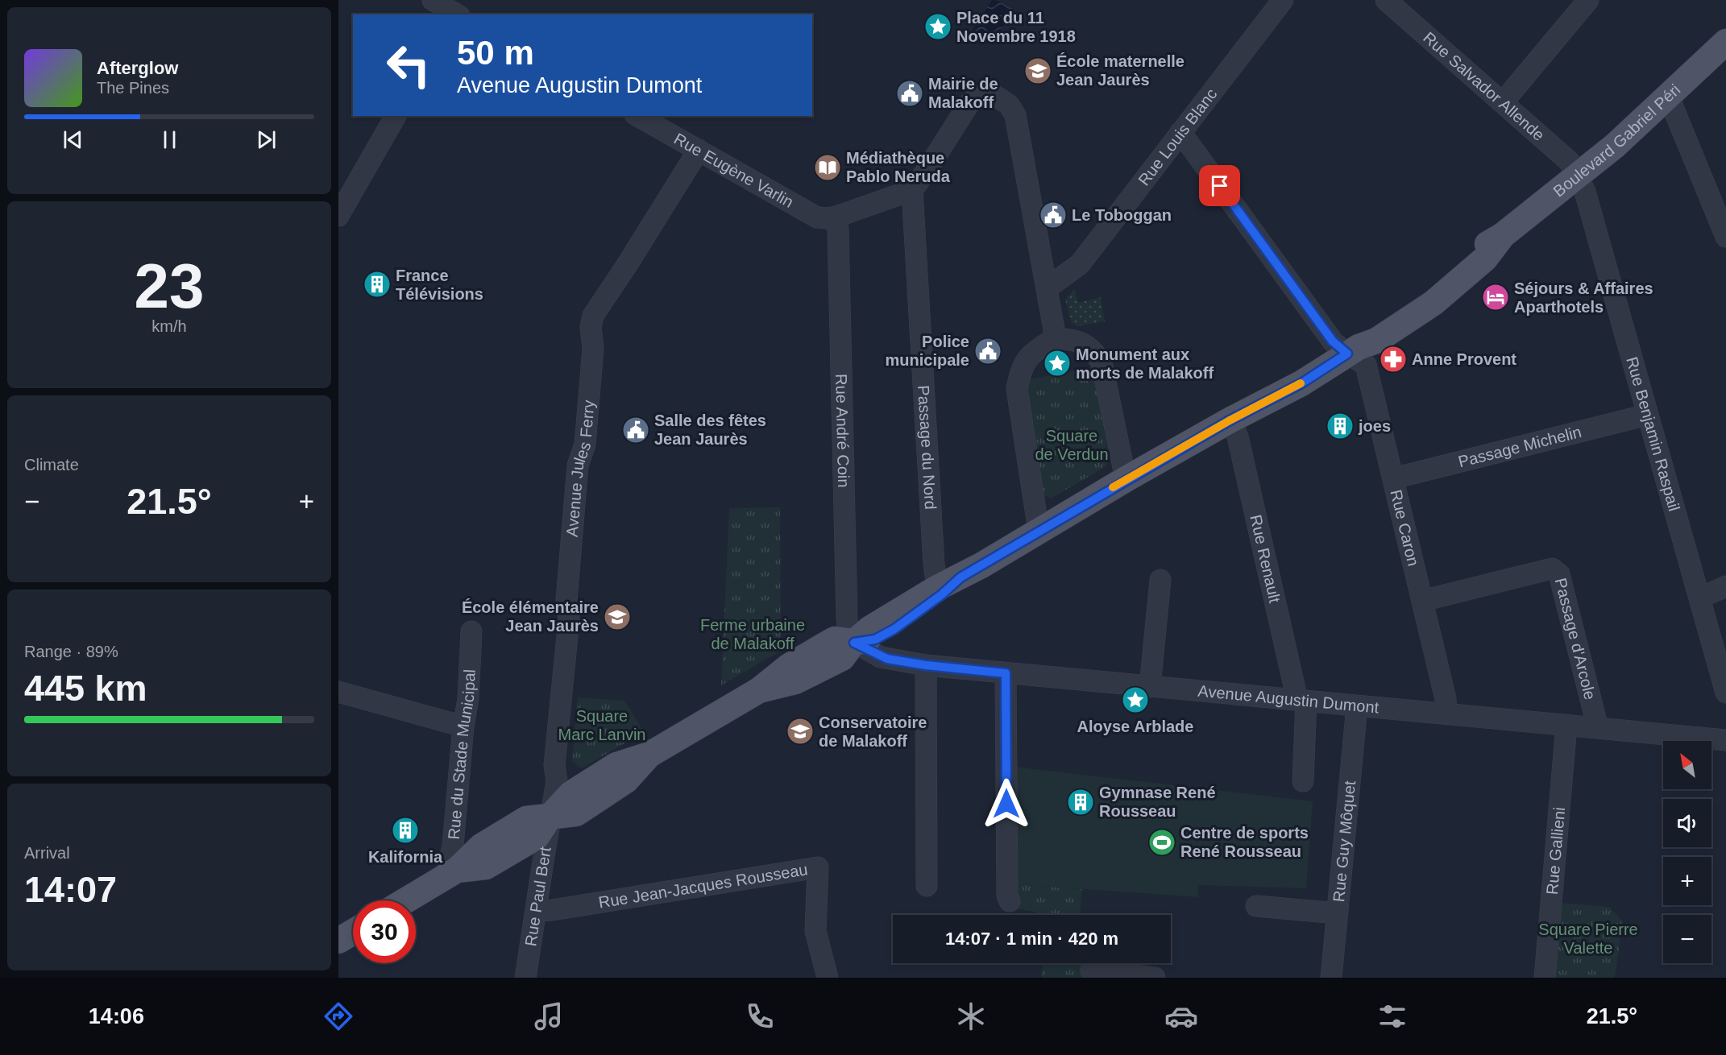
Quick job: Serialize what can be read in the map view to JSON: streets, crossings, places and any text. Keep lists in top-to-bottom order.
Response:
{
  "streets": {
    "main road": ["Boulevard Gabriel Péri"],
    "street": [
      "Rue Salvador Allende",
      "Rue Louis Blanc",
      "Rue Eugène Varlin",
      "Rue André Coin",
      "Rue Benjamin Raspail",
      "Passage du Nord",
      "Passage Michelin",
      "Avenue Jules Ferry",
      "Rue Caron",
      "Rue Renault",
      "Passage d'Arcole",
      "Avenue Augustin Dumont",
      "Rue du Stade Municipal",
      "Rue Guy Môquet",
      "Rue Gallieni",
      "Rue Jean-Jacques Rousseau",
      "Rue Paul Bert"
    ]
  },
  "crossings": [
    ["Rue Salvador Allende", "Boulevard Gabriel Péri"],
    ["Rue Salvador Allende", "Rue Benjamin Raspail"],
    ["Rue Louis Blanc", "Rue Caron"],
    ["Boulevard Gabriel Péri", "Rue André Coin"],
    ["Boulevard Gabriel Péri", "Rue Benjamin Raspail"],
    ["Boulevard Gabriel Péri", "Passage du Nord"],
    ["Boulevard Gabriel Péri", "Rue Caron"],
    ["Boulevard Gabriel Péri", "Rue Renault"],
    ["Boulevard Gabriel Péri", "Avenue Augustin Dumont"],
    ["Rue Eugène Varlin", "Rue André Coin"],
    ["Rue Eugène Varlin", "Avenue Jules Ferry"],
    ["Rue André Coin", "Avenue Augustin Dumont"],
    ["Rue Benjamin Raspail", "Passage Michelin"],
    ["Passage Michelin", "Rue Caron"],
    ["Avenue Jules Ferry", "Rue Paul Bert"],
    ["Rue Caron", "Passage d'Arcole"],
    ["Rue Caron", "Avenue Augustin Dumont"],
    ["Rue Renault", "Avenue Augustin Dumont"],
    ["Passage d'Arcole", "Avenue Augustin Dumont"],
    ["Avenue Augustin Dumont", "Rue Guy Môquet"],
    ["Avenue Augustin Dumont", "Rue Gallieni"],
    ["Rue Jean-Jacques Rousseau", "Rue Paul Bert"]
  ],
  "parks": [
    "Square de Verdun",
    "Ferme urbaine de Malakoff",
    "Square Marc Lanvin",
    "Square Pierre Valette"
  ],
  "places": {
    "place": ["Place du 11 Novembre 1918", "Monument aux morts de Malakoff", "Aloyse Arblade"],
    "school or university": ["École maternelle Jean Jaurès", "École élémentaire Jean Jaurès", "Conservatoire de Malakoff"],
    "public building": [
      "Mairie de Malakoff",
      "Le Toboggan",
      "Police municipale",
      "Salle des fêtes Jean Jaurès"
    ],
    "library": ["Médiathèque Pablo Neruda"],
    "building": [
      "France Télévisions",
      "joes",
      "Gymnase René Rousseau",
      "Kalifornia"
    ],
    "hotel": ["Séjours & Affaires Aparthotels"],
    "pharmacy": ["Anne Provent"],
    "sports": ["Centre de sports René Rousseau"]
  },
  "north": "top left",
  "page": {
    "turn": ["50 m", "Avenue Augustin Dumont"],
    "song": ["Afterglow", "The Pines"],
    "tile": [
      ["23", "km/h"],
      "Climate",
      ["Range · 89%", "445 km"],
      ["Arrival", "14:07"]
    ],
    "heat": ["−", "21.5°", "+"],
    "map_buttons": ["+", "−"],
    "limit": "30",
    "trip": "14:07 · 1 min · 420 m",
    "tabs": ["14:06", "21.5°"]
  }
}
